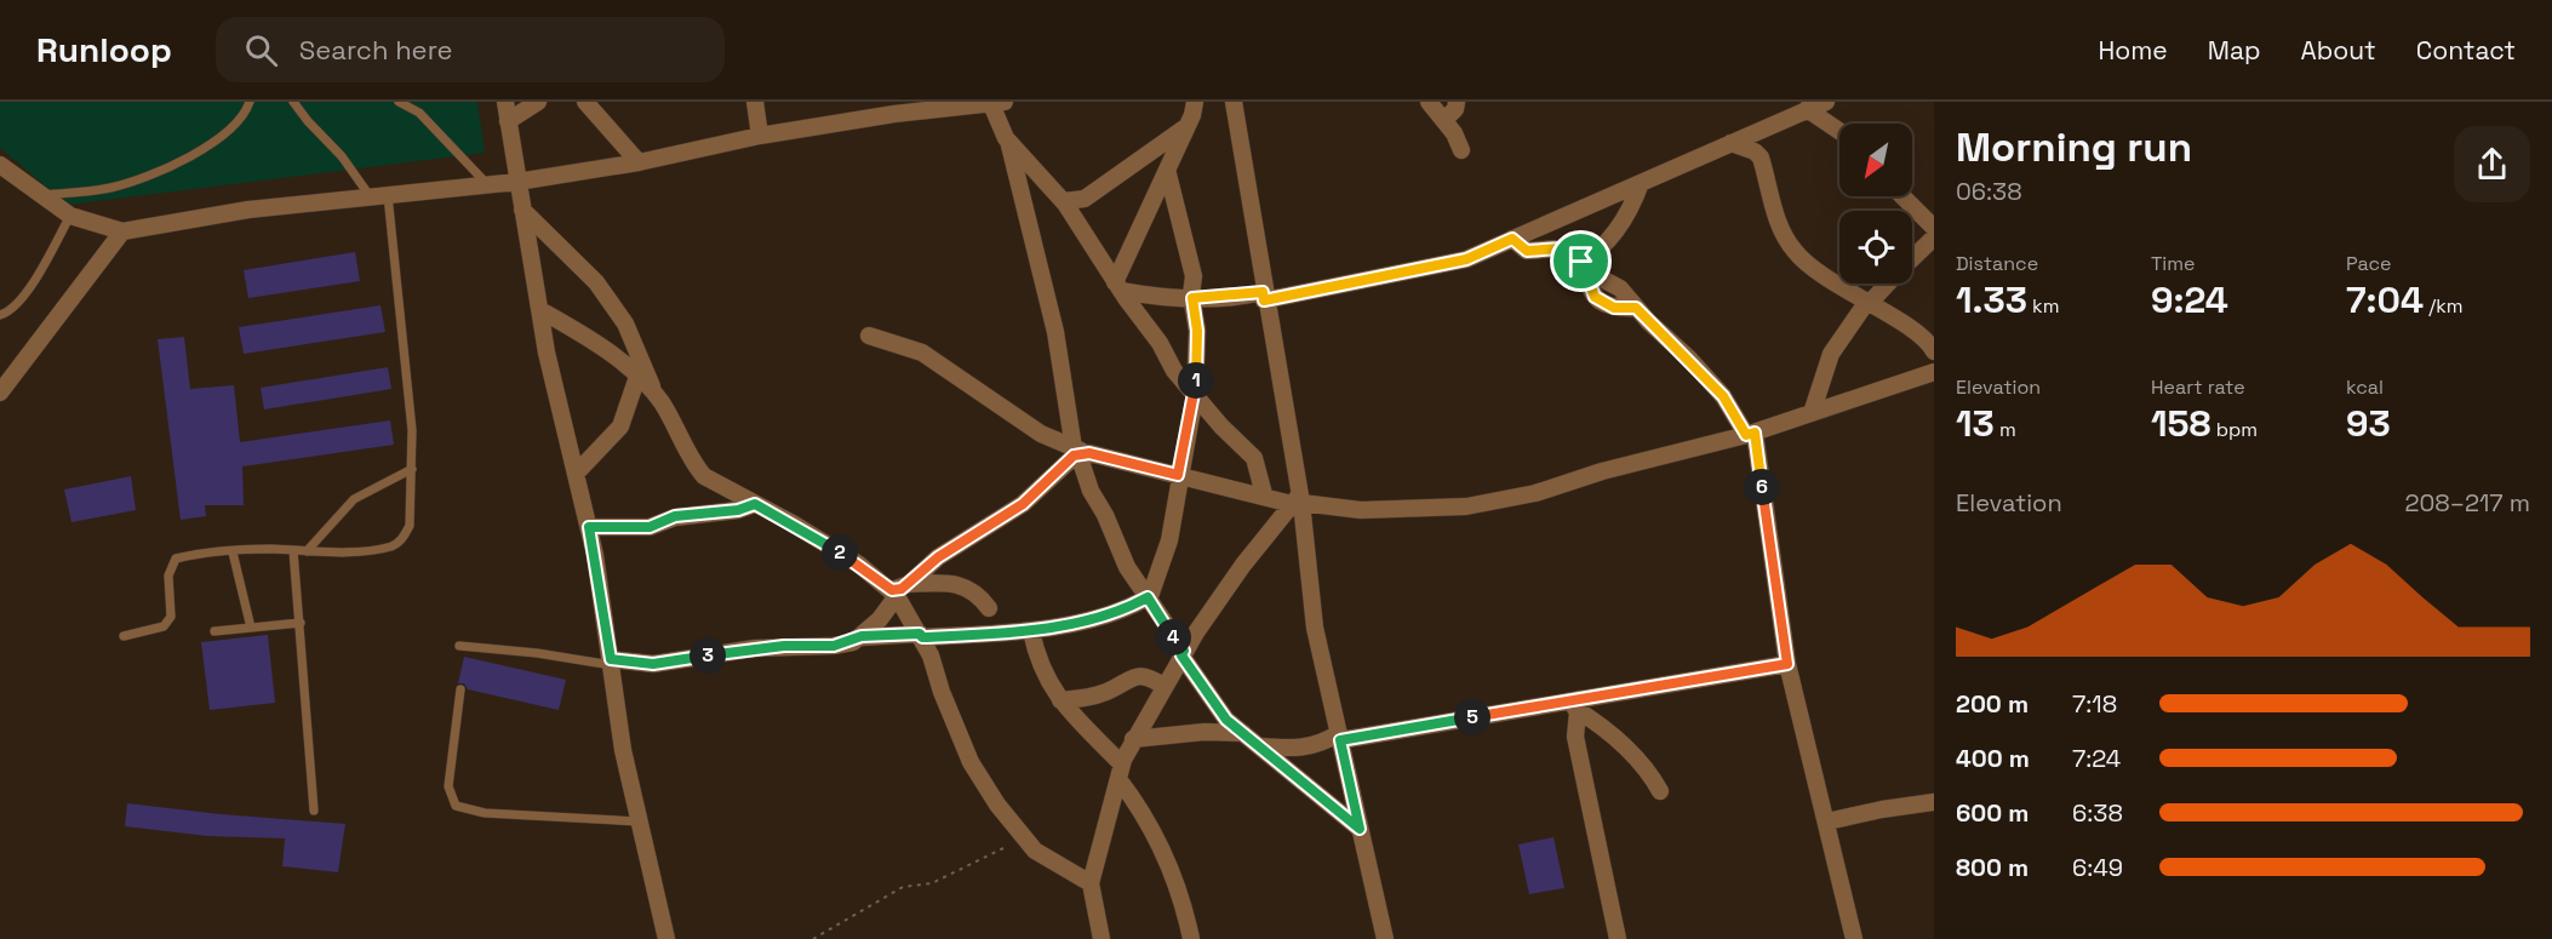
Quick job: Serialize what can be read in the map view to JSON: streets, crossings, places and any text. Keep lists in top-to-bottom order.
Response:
{
  "north": "bottom left",
  "page": {
    "header": "Runloop",
    "search": "Search here",
    "nav": [
      "Home",
      "Map",
      "About",
      "Contact"
    ],
    "heading": ["Morning run", "06:38"],
    "stats": [
      ["Distance", "1.33 km"],
      ["Time", "9:24"],
      ["Pace", "7:04 /km"],
      ["Elevation", "13 m"],
      ["Heart rate", "158 bpm"],
      ["kcal", "93"]
    ],
    "pins": [
      "1",
      "6",
      "2",
      "4",
      "3",
      "5"
    ],
    "chart": ["Elevation", "208–217 m"],
    "list": [
      {
        "name": "200 m",
        "note": "7:18"
      },
      {
        "name": "400 m",
        "note": "7:24"
      },
      {
        "name": "600 m",
        "note": "6:38"
      },
      {
        "name": "800 m",
        "note": "6:49"
      }
    ]
  }
}
